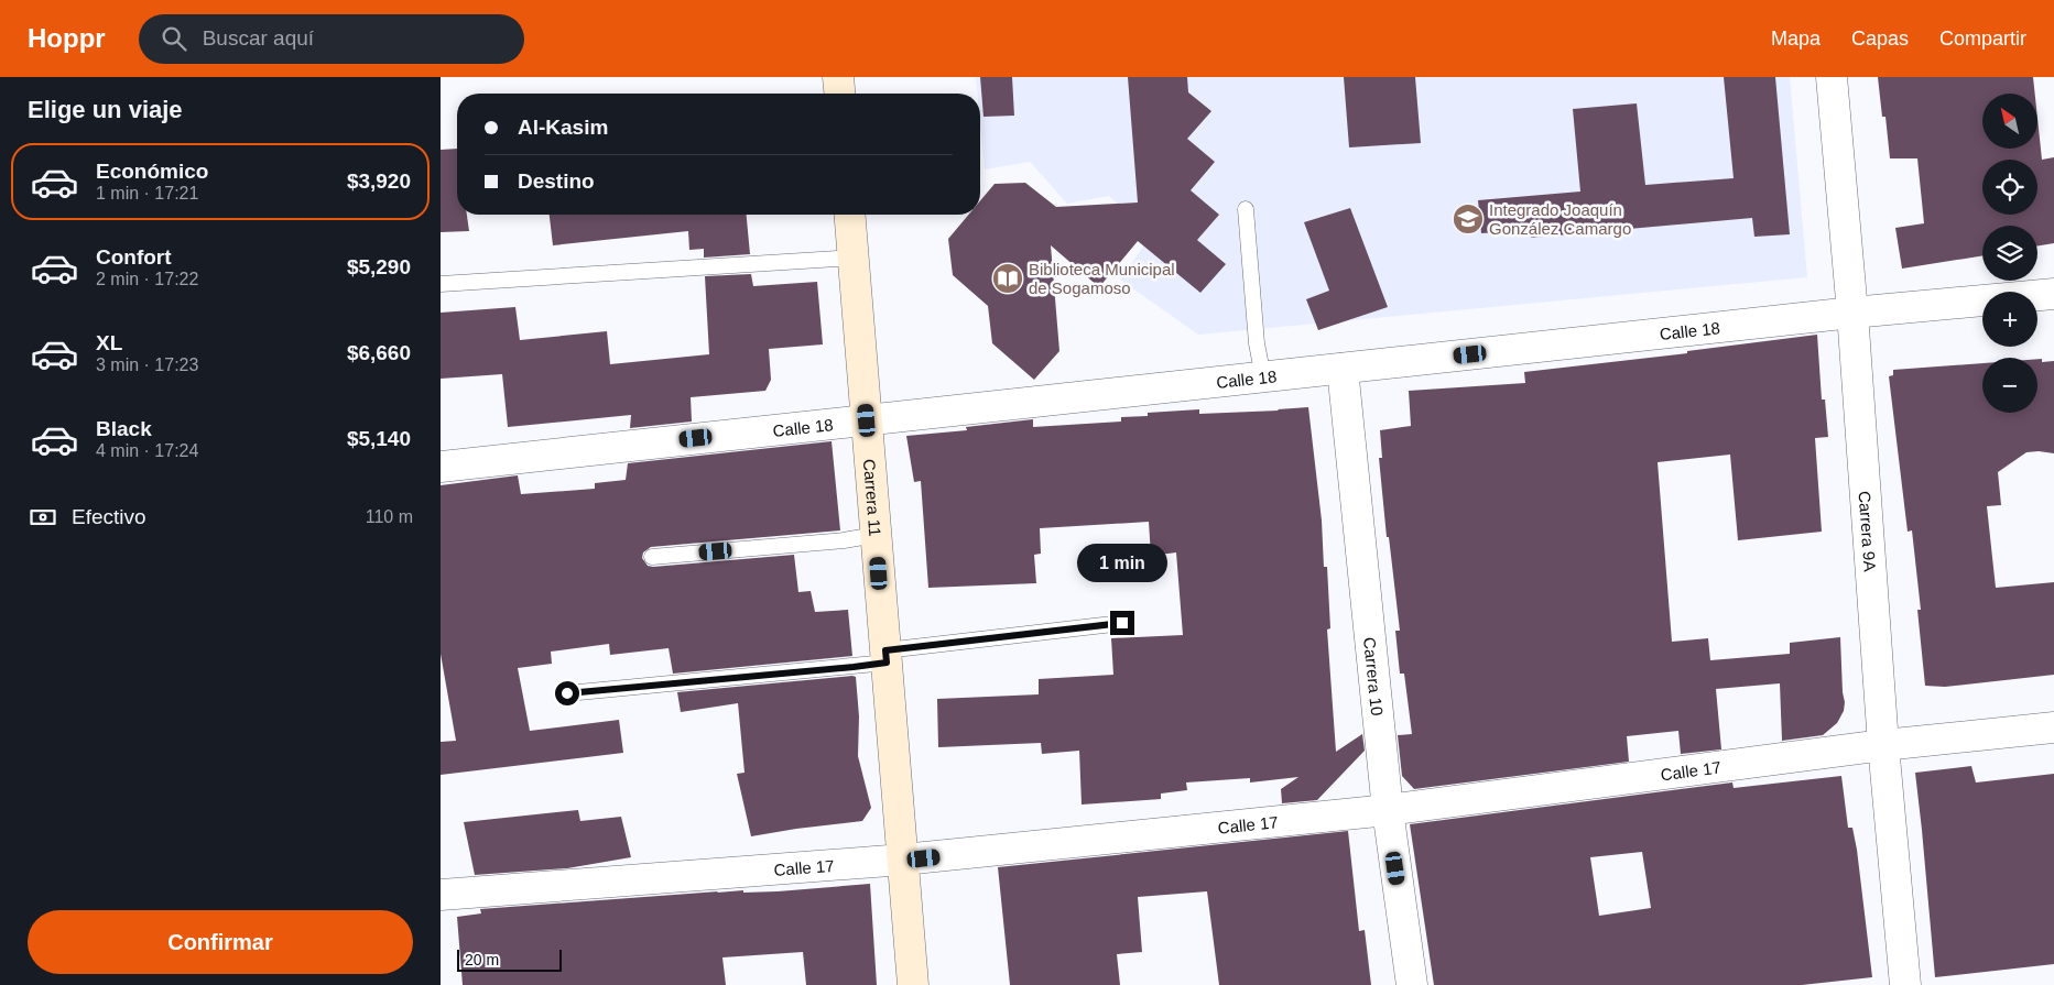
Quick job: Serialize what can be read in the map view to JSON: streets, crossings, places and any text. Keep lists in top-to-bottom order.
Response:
{
  "streets": {
    "street": [
      "Calle 18",
      "Carrera 11",
      "Carrera 9A",
      "Carrera 10",
      "Calle 17"
    ]
  },
  "crossings": [
    ["Calle 18", "Carrera 11"],
    ["Calle 18", "Carrera 9A"],
    ["Calle 18", "Carrera 10"],
    ["Carrera 11", "Calle 17"],
    ["Carrera 9A", "Calle 17"],
    ["Carrera 10", "Calle 17"]
  ],
  "places": {
    "school or university": ["Integrado Joaquín González Camargo"],
    "library": ["Biblioteca Municipal de Sogamoso"]
  },
  "scale_bar": "20 m",
  "north": "top left",
  "page": {
    "header": "Hoppr",
    "search": "Buscar aquí",
    "nav": ["Mapa", "Capas", "Compartir"],
    "heading": "Elige un viaje",
    "map_buttons": ["+", "−"],
    "banner": ["Al-Kasim", "Destino"],
    "list": [
      {
        "name": "Económico",
        "note": "1 min · 17:21",
        "value": "$3,920"
      },
      {
        "name": "Confort",
        "note": "2 min · 17:22",
        "value": "$5,290"
      },
      {
        "name": "XL",
        "note": "3 min · 17:23",
        "value": "$6,660"
      },
      {
        "name": "Black",
        "note": "4 min · 17:24",
        "value": "$5,140"
      }
    ],
    "pay": ["Efectivo", "110 m"],
    "bubble": "1 min",
    "buttons": "Confirmar",
    "scale": "20 m"
  }
}
